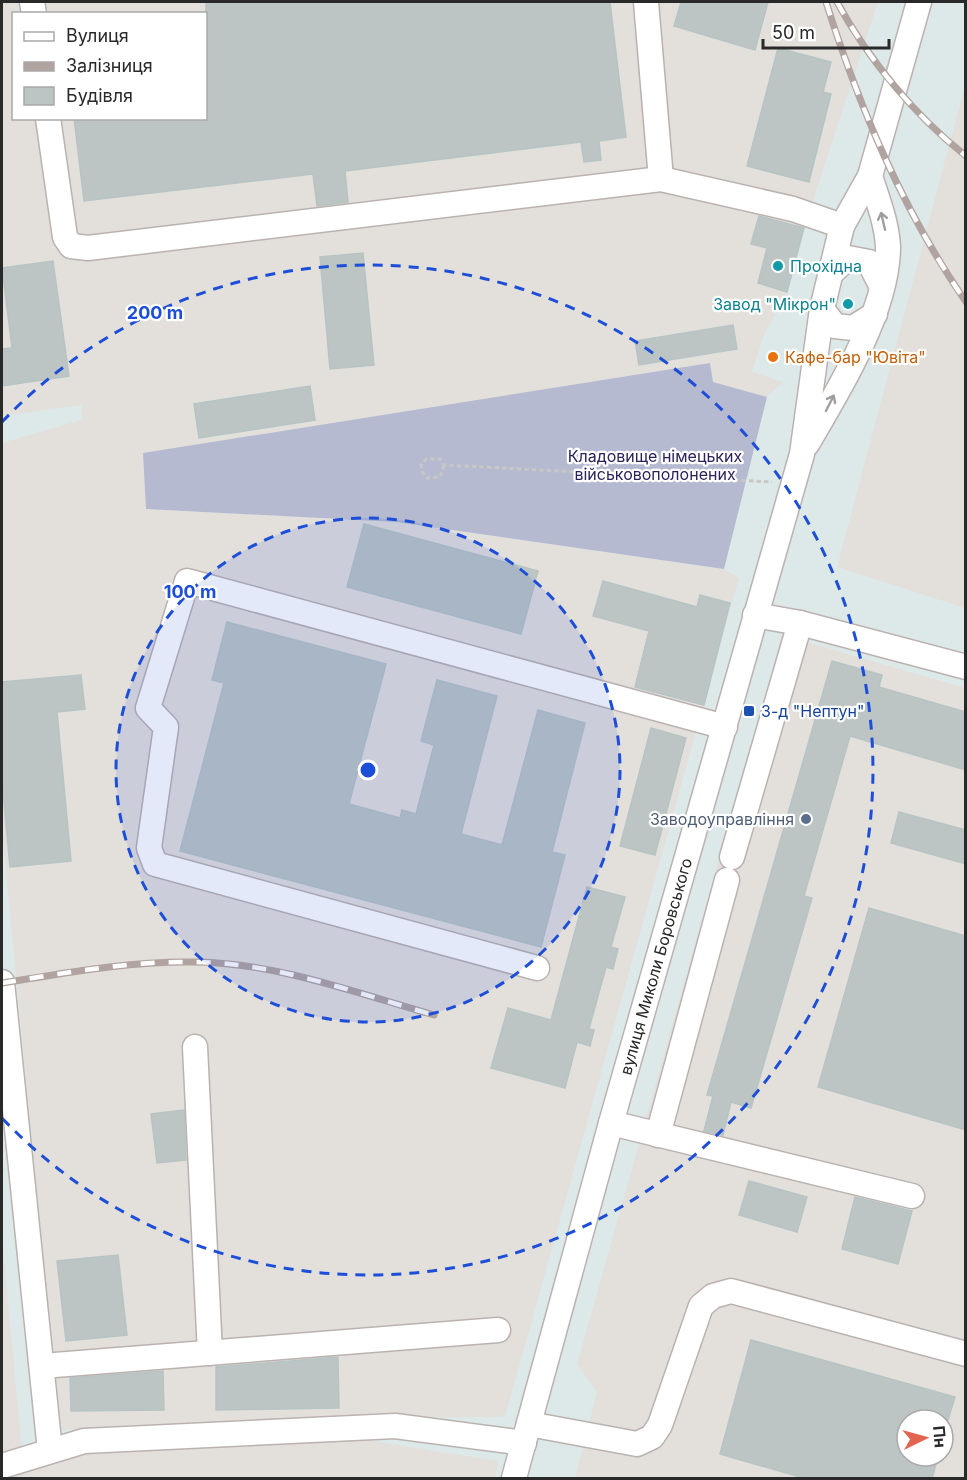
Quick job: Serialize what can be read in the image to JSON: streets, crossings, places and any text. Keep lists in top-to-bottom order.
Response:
{
  "streets": {
    "street": ["вулиця Миколи Боровського"]
  },
  "parks": ["Кладовище німецьких військовополонених"],
  "places": {
    "other": [
      "Прохідна",
      "Завод \"Мікрон\"",
      "Кафе-бар \"Ювіта\"",
      "Заводоуправління"
    ],
    "transit": ["З-д \"Нептун\""]
  },
  "legend": ["Вулиця", "Залізниця", "Будівля"],
  "scale_bar": "50 m",
  "north": "right",
  "rings": ["200 m", "100 m"]
}
